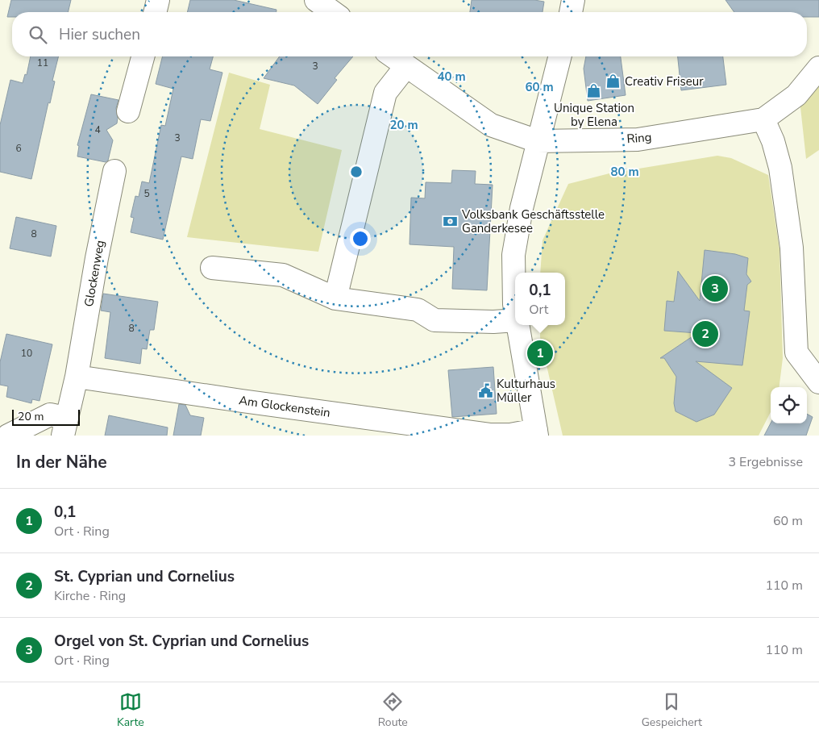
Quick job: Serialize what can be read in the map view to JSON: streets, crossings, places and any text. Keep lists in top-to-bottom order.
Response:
{
  "streets": {
    "street": ["Ring", "Glockenweg", "Am Glockenstein"]
  },
  "crossings": [
    ["Glockenweg", "Am Glockenstein"]
  ],
  "places": {
    "shop": ["Creativ Friseur", "Unique Station by Elena"],
    "bank": ["Volksbank Geschäftsstelle Ganderkesee"],
    "public building": ["Kulturhaus Müller"]
  },
  "house_numbers": [
    "11",
    "3",
    "4",
    "3",
    "6",
    "5",
    "8",
    "8",
    "10"
  ],
  "scale_bar": "20 m",
  "page": {
    "search": "Hier suchen",
    "popup": ["0,1", "Ort"],
    "pins": ["3", "2", "1"],
    "scale": "20 m",
    "heading": ["In der Nähe", "3 Ergebnisse"],
    "list": [
      {
        "mark": "1",
        "name": "0,1",
        "note": "Ort · Ring",
        "value": "60 m"
      },
      {
        "mark": "2",
        "name": "St. Cyprian und Cornelius",
        "note": "Kirche · Ring",
        "value": "110 m"
      },
      {
        "mark": "3",
        "name": "Orgel von St. Cyprian und Cornelius",
        "note": "Ort · Ring",
        "value": "110 m"
      }
    ],
    "nav": ["Karte", "Route", "Gespeichert"]
  },
  "rings": [
    "40 m",
    "60 m",
    "20 m",
    "80 m"
  ]
}
